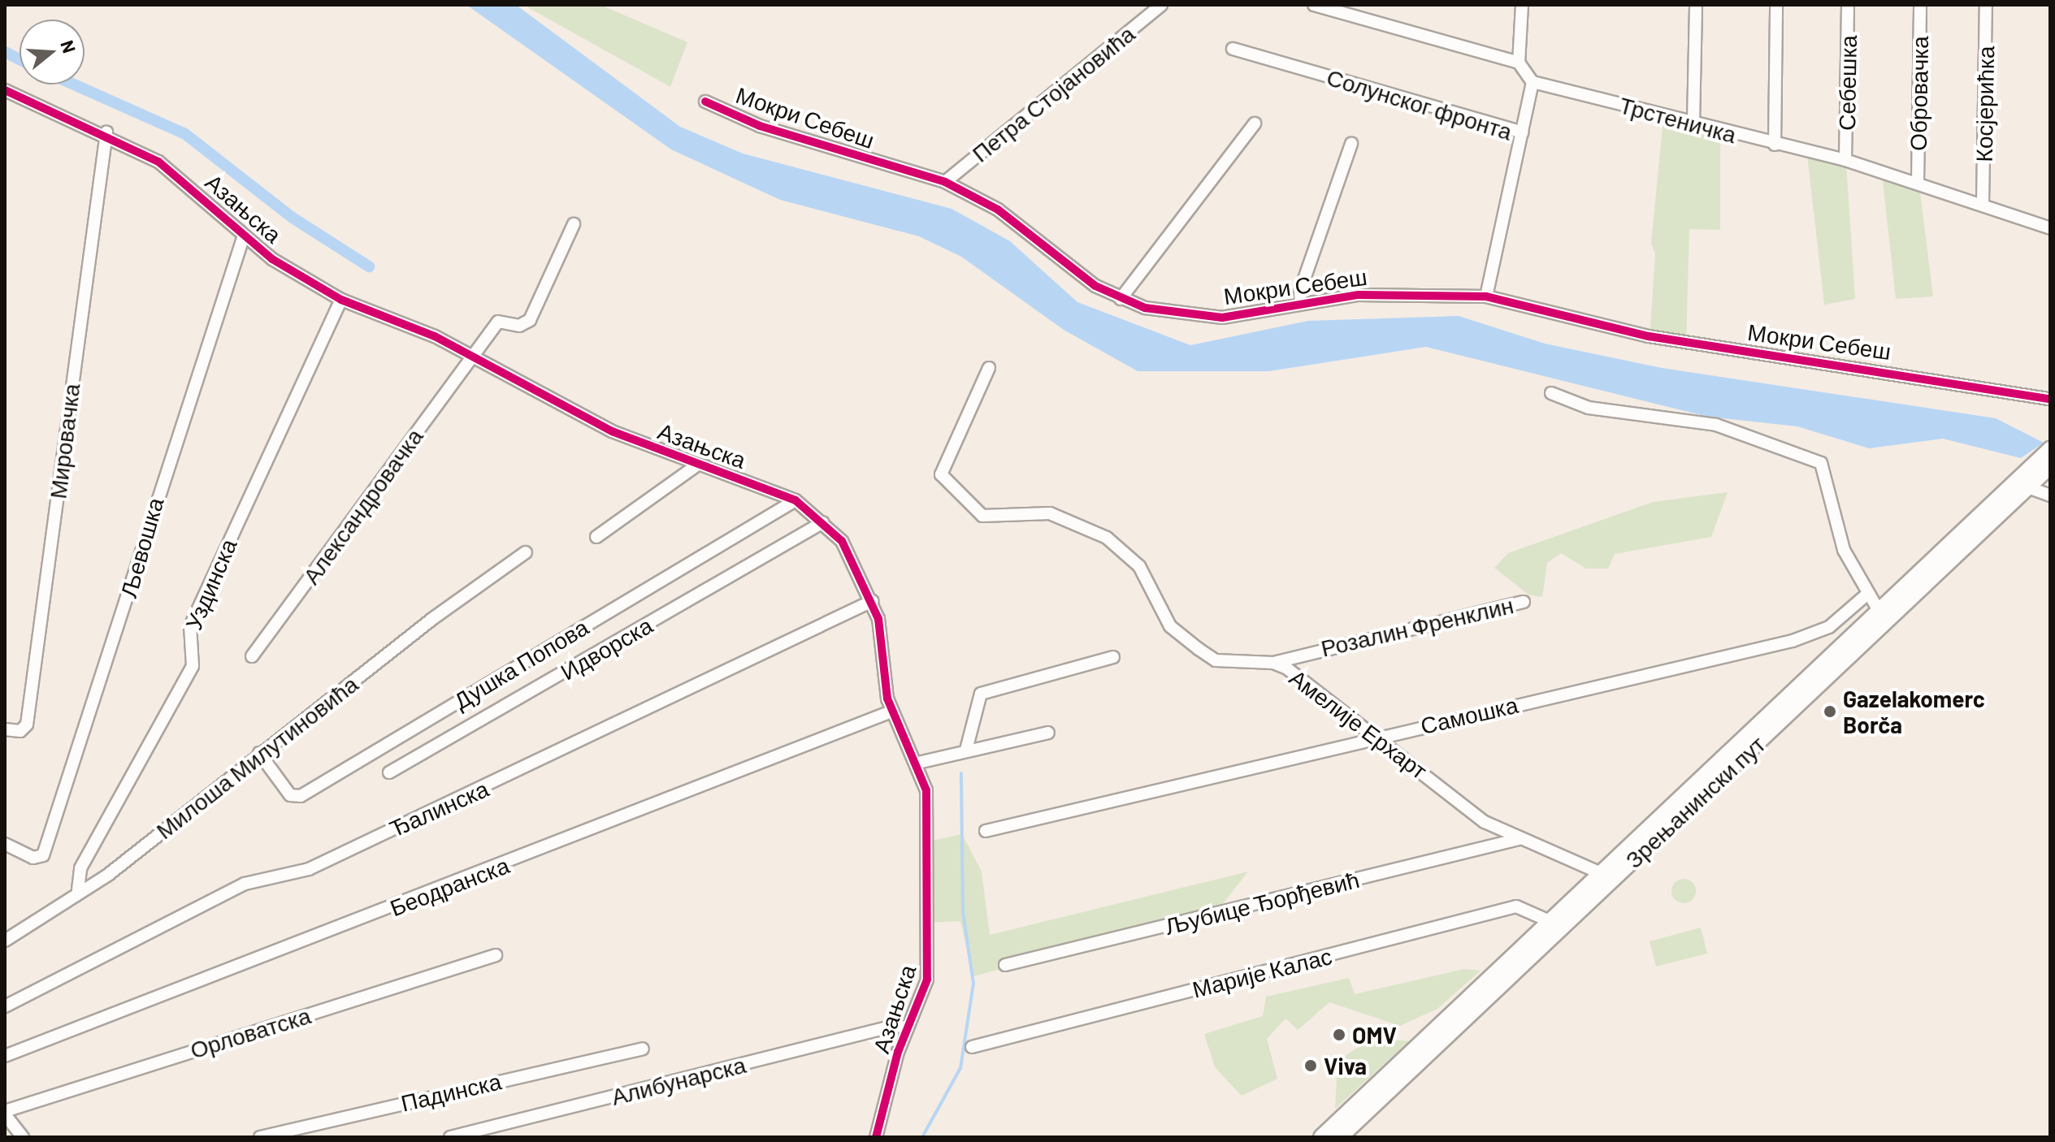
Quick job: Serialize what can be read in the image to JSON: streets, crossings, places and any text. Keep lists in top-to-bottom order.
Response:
{
  "streets": {
    "main road": ["Зрењанински пут"],
    "street": [
      "Себешка",
      "Петра Стојановића",
      "Обровачка",
      "Солунског фронта",
      "Косјерићка",
      "Мокри Себеш",
      "Трстеничка",
      "Азањска",
      "Мировачка",
      "Александровачка",
      "Љевошка",
      "Уздинска",
      "Розалин Френклин",
      "Идворска",
      "Душка Попова",
      "Самошка",
      "Амелије Ерхарт",
      "Милоша Милутиновића",
      "Ђалинска",
      "Беодранска",
      "Љубице Ђорђевић",
      "Марије Калас",
      "Орловатска",
      "Алибунарска",
      "Падинска"
    ]
  },
  "crossings": [
    ["Себешка", "Трстеничка"],
    ["Петра Стојановића", "Мокри Себеш"],
    ["Обровачка", "Трстеничка"],
    ["Солунског фронта", "Мокри Себеш"],
    ["Косјерићка", "Трстеничка"],
    ["Азањска", "Мировачка"],
    ["Азањска", "Александровачка"],
    ["Азањска", "Љевошка"],
    ["Азањска", "Уздинска"],
    ["Азањска", "Идворска"],
    ["Азањска", "Душка Попова"],
    ["Азањска", "Ђалинска"],
    ["Азањска", "Беодранска"],
    ["Азањска", "Алибунарска"],
    ["Уздинска", "Милоша Милутиновића"],
    ["Розалин Френклин", "Амелије Ерхарт"],
    ["Душка Попова", "Милоша Милутиновића"],
    ["Самошка", "Амелије Ерхарт"],
    ["Амелије Ерхарт", "Зрењанински пут"],
    ["Амелије Ерхарт", "Љубице Ђорђевић"],
    ["Зрењанински пут", "Марије Калас"]
  ],
  "places": ["Gazelakomerc Borča", "OMV", "Viva"],
  "north": "right"
}
